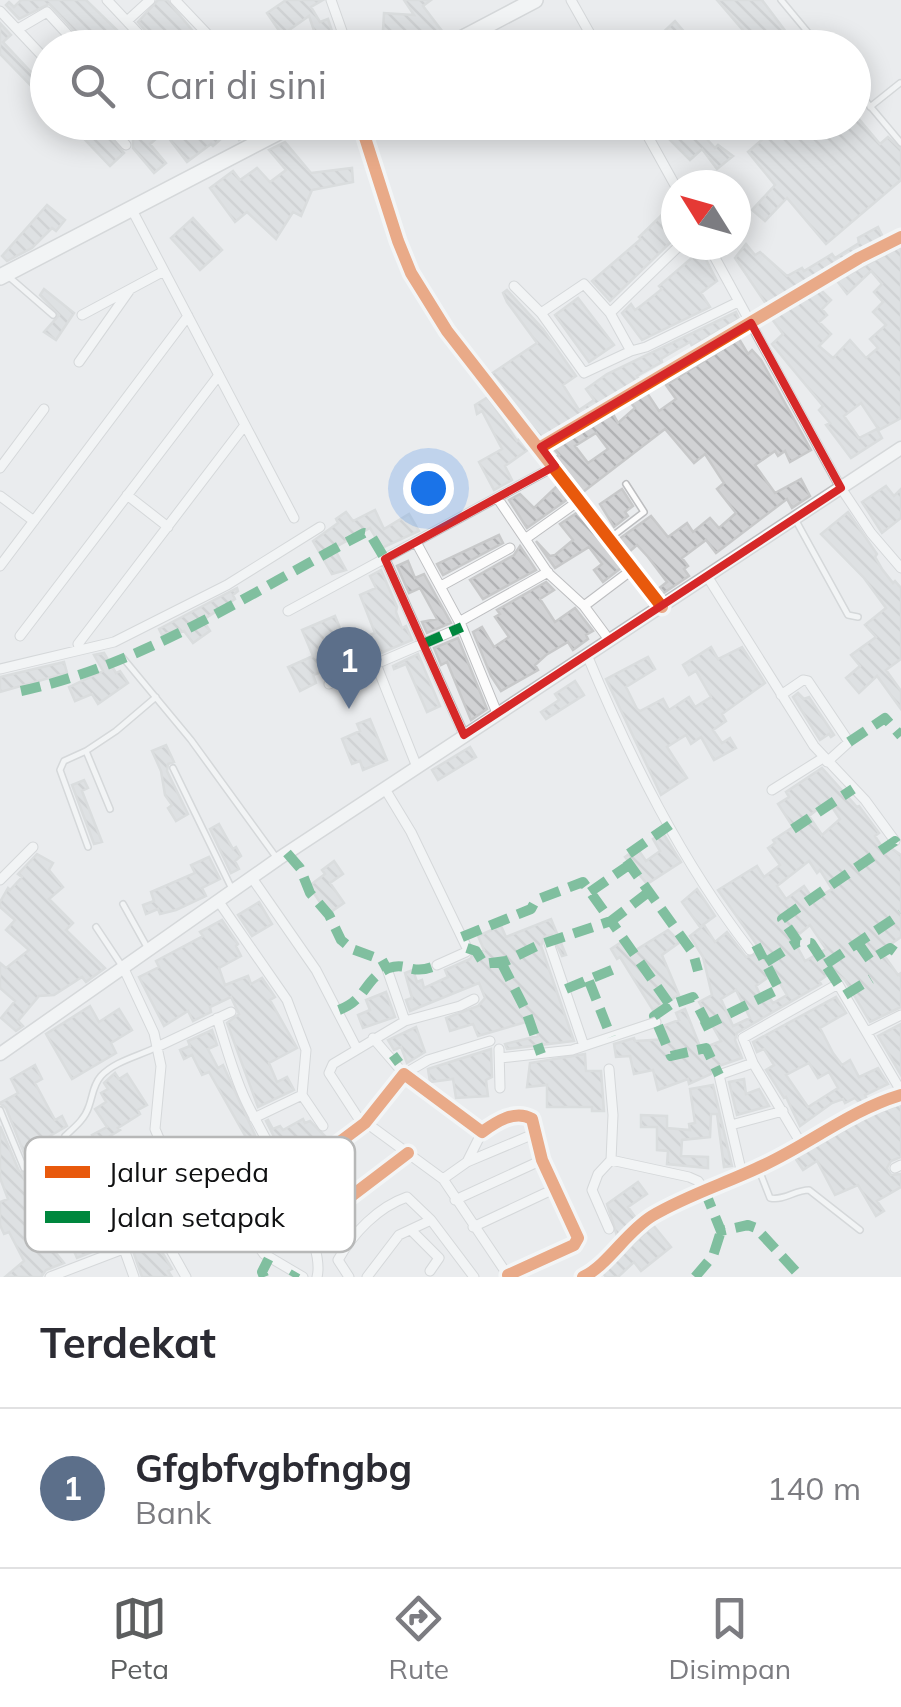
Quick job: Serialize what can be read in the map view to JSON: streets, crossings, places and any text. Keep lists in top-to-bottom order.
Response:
{
  "legend": ["Jalur sepeda", "Jalan setapak"],
  "north": "top left",
  "page": {
    "search": "Cari di sini",
    "pins": "1",
    "heading": "Terdekat",
    "list": [
      {
        "mark": "1",
        "name": "Gfgbfvgbfngbg",
        "note": "Bank",
        "value": "140 m"
      }
    ],
    "nav": ["Peta", "Rute", "Disimpan"]
  }
}
